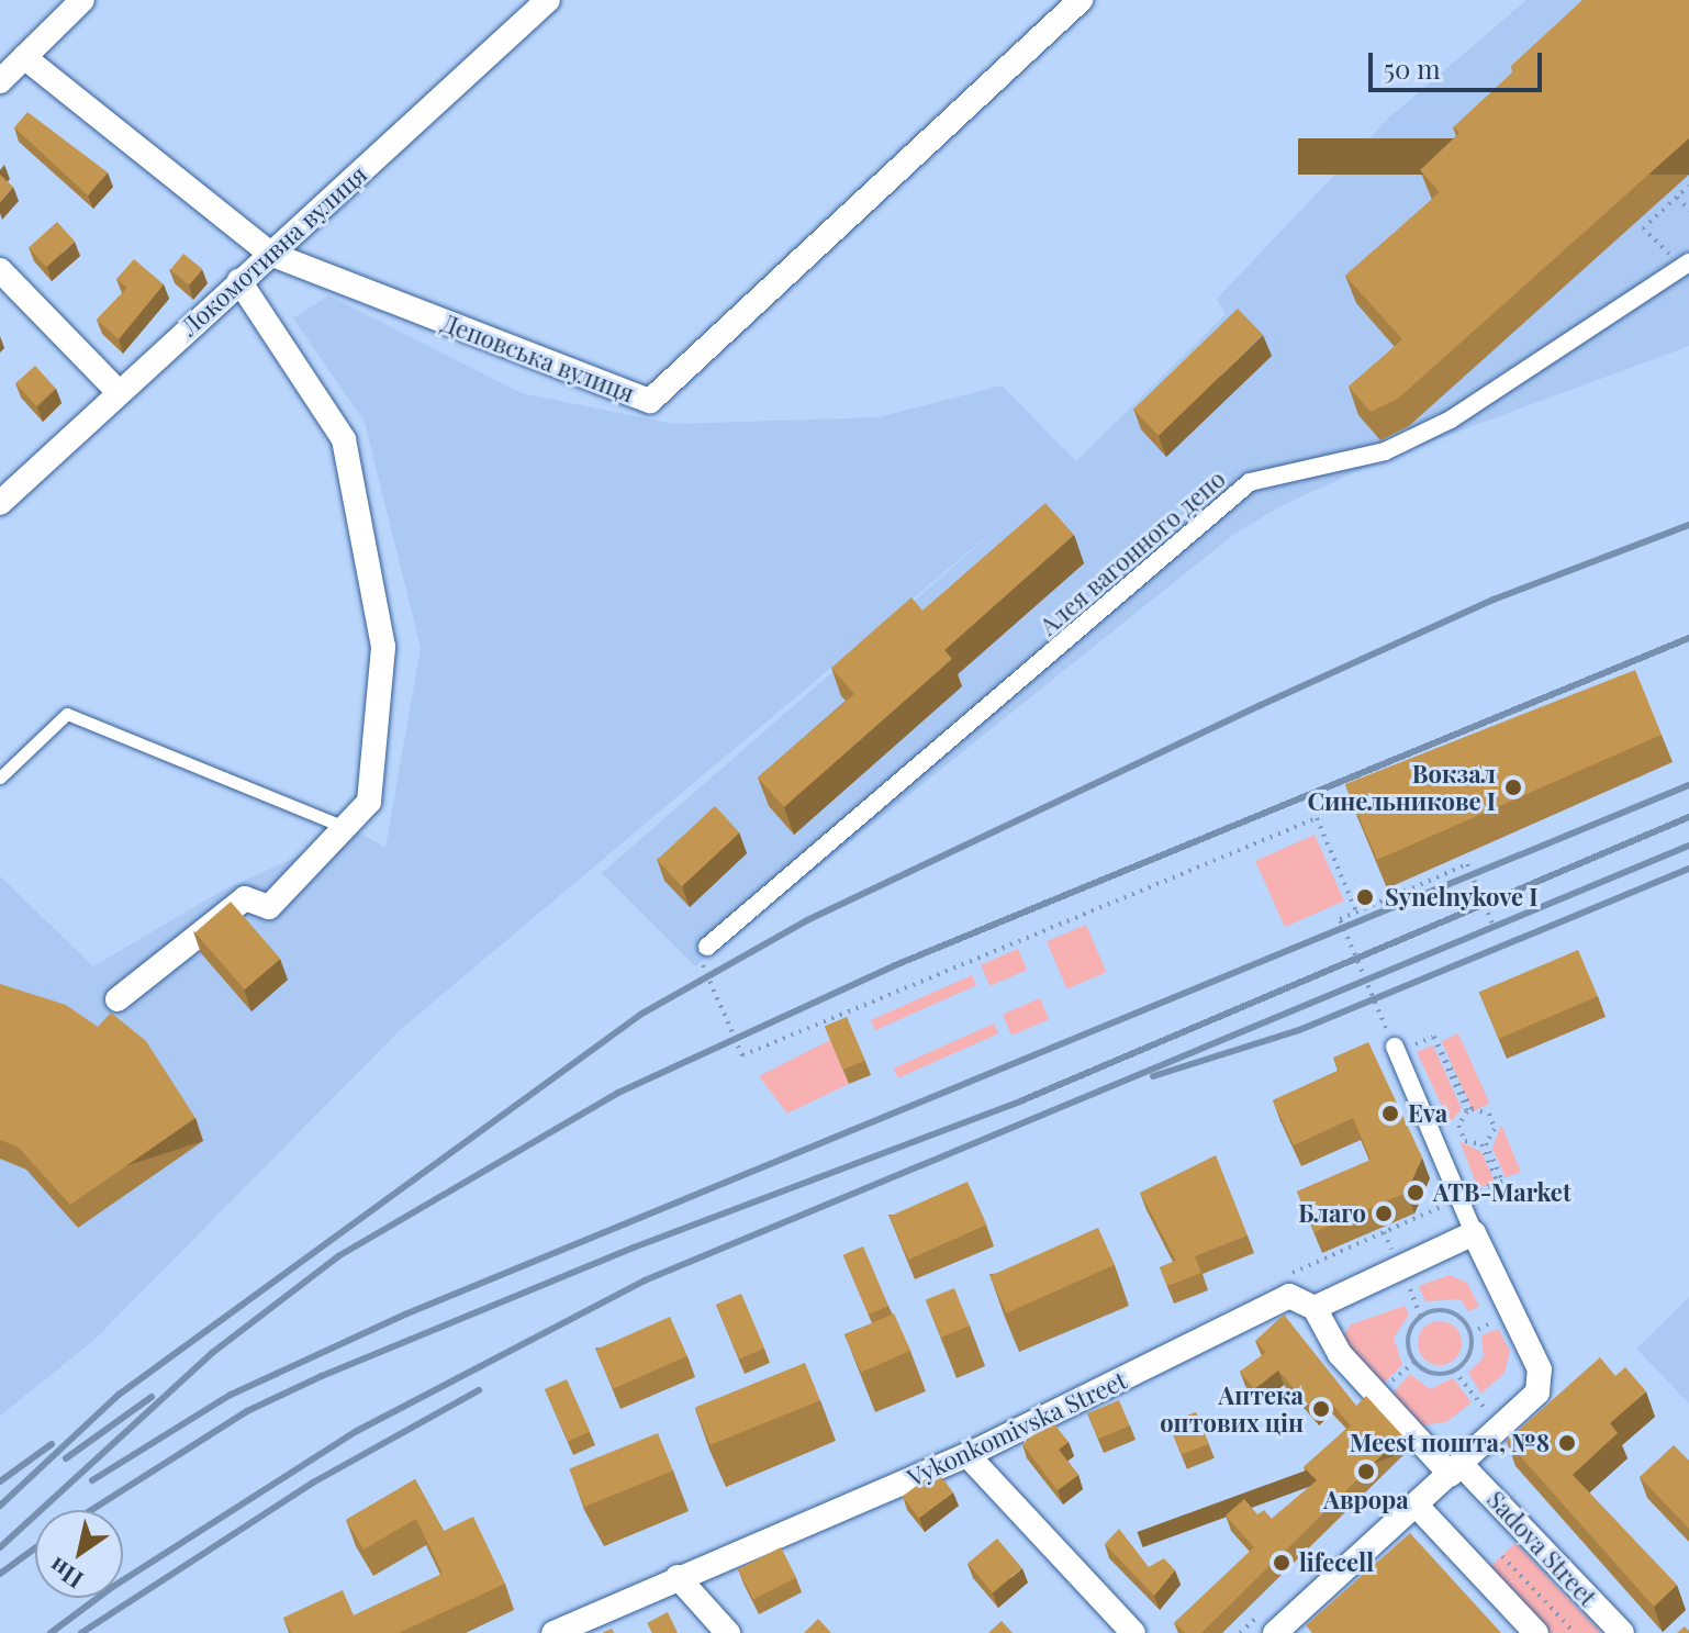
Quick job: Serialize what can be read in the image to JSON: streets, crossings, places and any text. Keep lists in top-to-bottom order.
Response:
{
  "streets": {
    "street": [
      "Локомотивна вулиця",
      "Деповська вулиця",
      "Алея вагонного депо",
      "Vykonkomivska Street",
      "Sadova Street"
    ]
  },
  "crossings": [
    ["Локомотивна вулиця", "Деповська вулиця"]
  ],
  "places": [
    "Вокзал Синельникове І",
    "Synelnykove I",
    "Eva",
    "ATB-Market",
    "Благо",
    "Аптека оптових цін",
    "Meest пошта, №8",
    "Аврора",
    "lifecell"
  ],
  "scale_bar": "50 m",
  "north": "bottom left"
}
